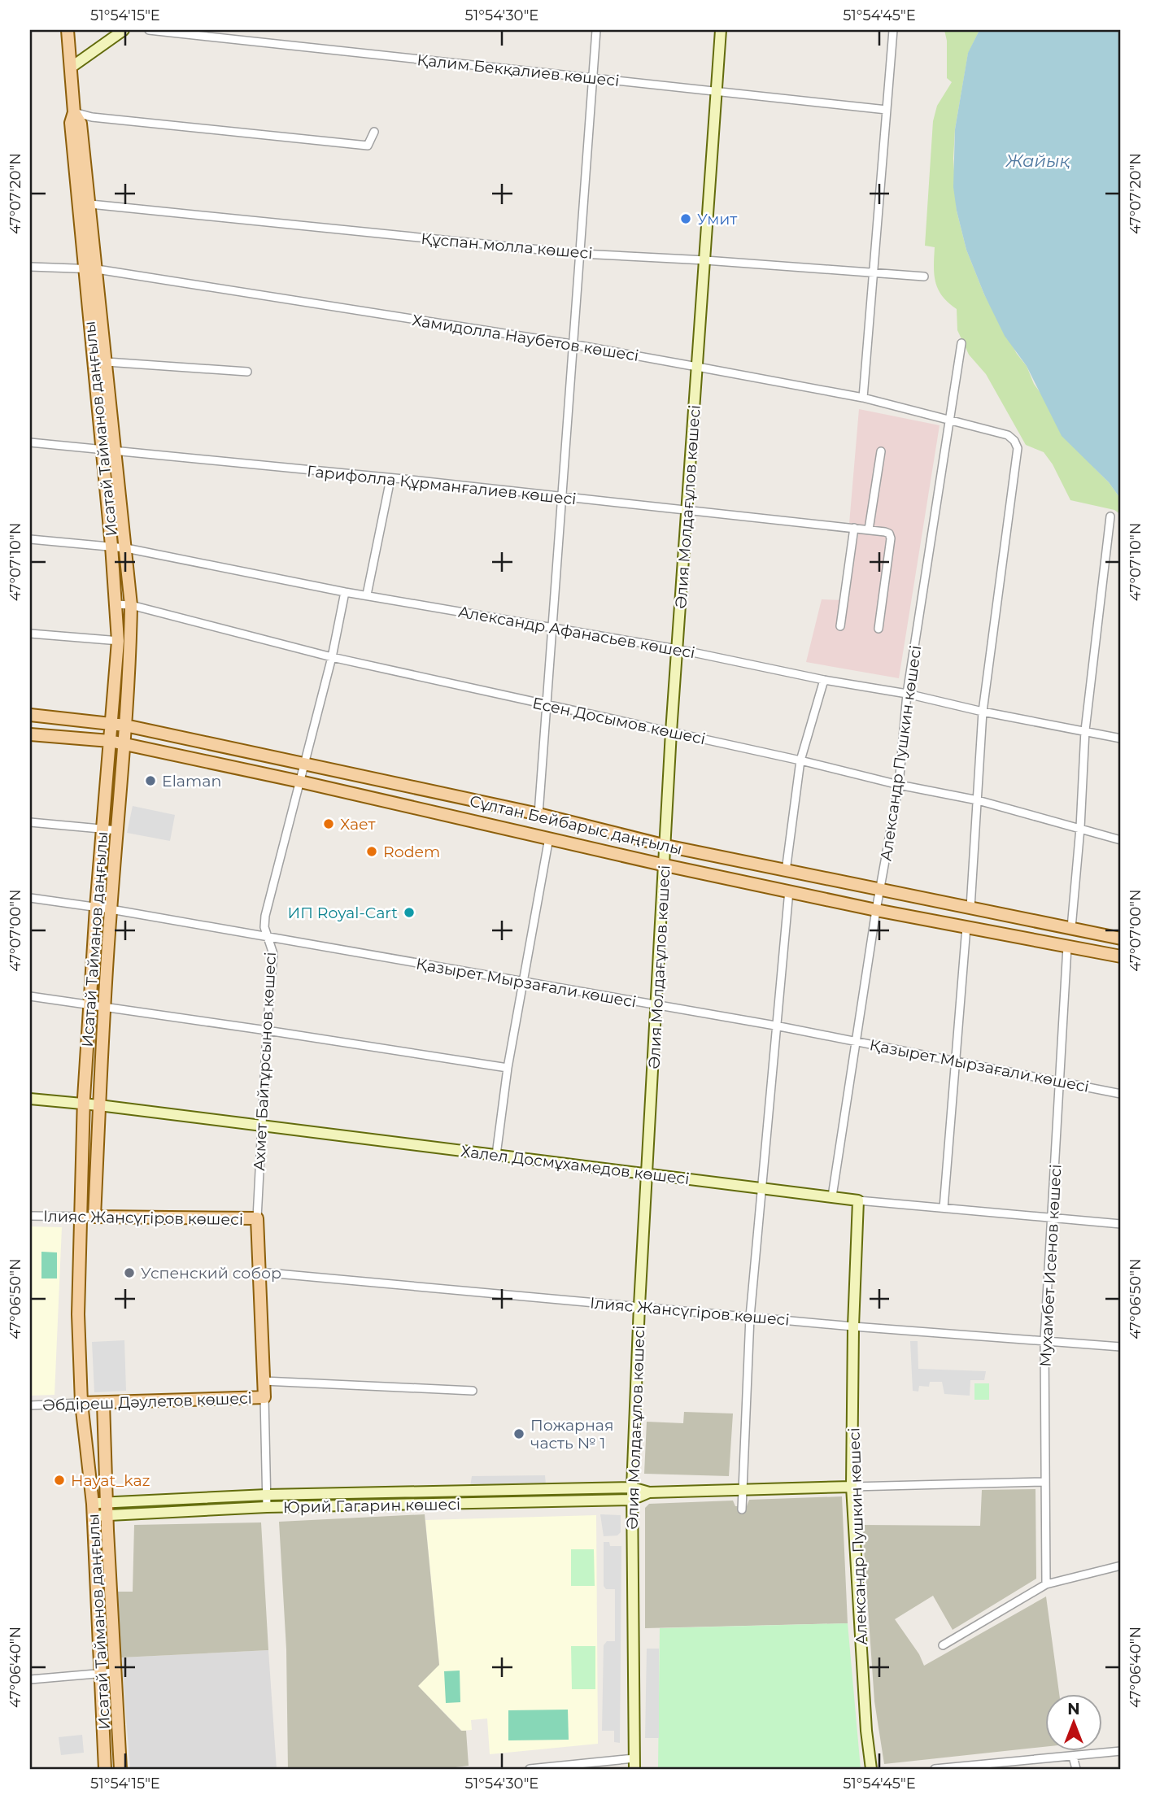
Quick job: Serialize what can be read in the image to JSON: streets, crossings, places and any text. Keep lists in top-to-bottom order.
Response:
{
  "streets": {
    "main road": [
      "Исатай Тайманов даңғылы",
      "Сұлтан Бейбарыс даңғылы",
      "Ахмет Байтұрсынов көшесі",
      "Ілияс Жансүгіров көшесі",
      "Әбдіреш Дәулетов көшесі"
    ],
    "street": [
      "Қалим Бекқалиев көшесі",
      "Құспан молла көшесі",
      "Хамидолла Наубетов көшесі",
      "Гарифолла Құрманғалиев көшесі",
      "Әлия Молдағұлов көшесі",
      "Александр Афанасьев көшесі",
      "Есен Досымов көшесі",
      "Александр Пушкин көшесі",
      "Қазырет Мырзағали көшесі",
      "Халел Досмұхамедов көшесі",
      "Мухамбет Исенов көшесі",
      "Юрий Гагарин көшесі"
    ]
  },
  "crossings": [
    ["Қалим Бекқалиев көшесі", "Әлия Молдағұлов көшесі"],
    ["Құспан молла көшесі", "Исатай Тайманов даңғылы"],
    ["Құспан молла көшесі", "Әлия Молдағұлов көшесі"],
    ["Хамидолла Наубетов көшесі", "Исатай Тайманов даңғылы"],
    ["Хамидолла Наубетов көшесі", "Әлия Молдағұлов көшесі"],
    ["Хамидолла Наубетов көшесі", "Александр Афанасьев көшесі"],
    ["Хамидолла Наубетов көшесі", "Александр Пушкин көшесі"],
    ["Исатай Тайманов даңғылы", "Гарифолла Құрманғалиев көшесі"],
    ["Исатай Тайманов даңғылы", "Александр Афанасьев көшесі"],
    ["Исатай Тайманов даңғылы", "Есен Досымов көшесі"],
    ["Исатай Тайманов даңғылы", "Сұлтан Бейбарыс даңғылы"],
    ["Исатай Тайманов даңғылы", "Қазырет Мырзағали көшесі"],
    ["Исатай Тайманов даңғылы", "Халел Досмұхамедов көшесі"],
    ["Исатай Тайманов даңғылы", "Ілияс Жансүгіров көшесі"],
    ["Исатай Тайманов даңғылы", "Әбдіреш Дәулетов көшесі"],
    ["Исатай Тайманов даңғылы", "Юрий Гагарин көшесі"],
    ["Гарифолла Құрманғалиев көшесі", "Әлия Молдағұлов көшесі"],
    ["Әлия Молдағұлов көшесі", "Александр Афанасьев көшесі"],
    ["Әлия Молдағұлов көшесі", "Есен Досымов көшесі"],
    ["Әлия Молдағұлов көшесі", "Сұлтан Бейбарыс даңғылы"],
    ["Әлия Молдағұлов көшесі", "Қазырет Мырзағали көшесі"],
    ["Әлия Молдағұлов көшесі", "Халел Досмұхамедов көшесі"],
    ["Әлия Молдағұлов көшесі", "Ілияс Жансүгіров көшесі"],
    ["Әлия Молдағұлов көшесі", "Юрий Гагарин көшесі"],
    ["Александр Афанасьев көшесі", "Александр Пушкин көшесі"],
    ["Александр Афанасьев көшесі", "Ахмет Байтұрсынов көшесі"],
    ["Есен Досымов көшесі", "Александр Пушкин көшесі"],
    ["Есен Досымов көшесі", "Ахмет Байтұрсынов көшесі"],
    ["Александр Пушкин көшесі", "Сұлтан Бейбарыс даңғылы"],
    ["Александр Пушкин көшесі", "Қазырет Мырзағали көшесі"],
    ["Александр Пушкин көшесі", "Халел Досмұхамедов көшесі"],
    ["Александр Пушкин көшесі", "Ілияс Жансүгіров көшесі"],
    ["Александр Пушкин көшесі", "Юрий Гагарин көшесі"],
    ["Сұлтан Бейбарыс даңғылы", "Ахмет Байтұрсынов көшесі"],
    ["Сұлтан Бейбарыс даңғылы", "Мухамбет Исенов көшесі"],
    ["Қазырет Мырзағали көшесі", "Ахмет Байтұрсынов көшесі"],
    ["Қазырет Мырзағали көшесі", "Мухамбет Исенов көшесі"],
    ["Ахмет Байтұрсынов көшесі", "Халел Досмұхамедов көшесі"],
    ["Ахмет Байтұрсынов көшесі", "Ілияс Жансүгіров көшесі"],
    ["Ахмет Байтұрсынов көшесі", "Әбдіреш Дәулетов көшесі"],
    ["Ахмет Байтұрсынов көшесі", "Юрий Гагарин көшесі"],
    ["Халел Досмұхамедов көшесі", "Мухамбет Исенов көшесі"],
    ["Ілияс Жансүгіров көшесі", "Мухамбет Исенов көшесі"],
    ["Мухамбет Исенов көшесі", "Юрий Гагарин көшесі"]
  ],
  "water": ["Жайық"],
  "places": [
    "Умит",
    "Elaman",
    "Хает",
    "Rodem",
    "ИП Royal-Cart",
    "Успенский собор",
    "Пожарная часть № 1",
    "Hayat_kaz"
  ],
  "north": "top",
  "coordinates": [
    "51°54'15\"E",
    "51°54'30\"E",
    "51°54'45\"E",
    "47°07'20\"N",
    "47°07'10\"N",
    "47°07'00\"N",
    "47°06'50\"N",
    "47°06'40\"N"
  ]
}
